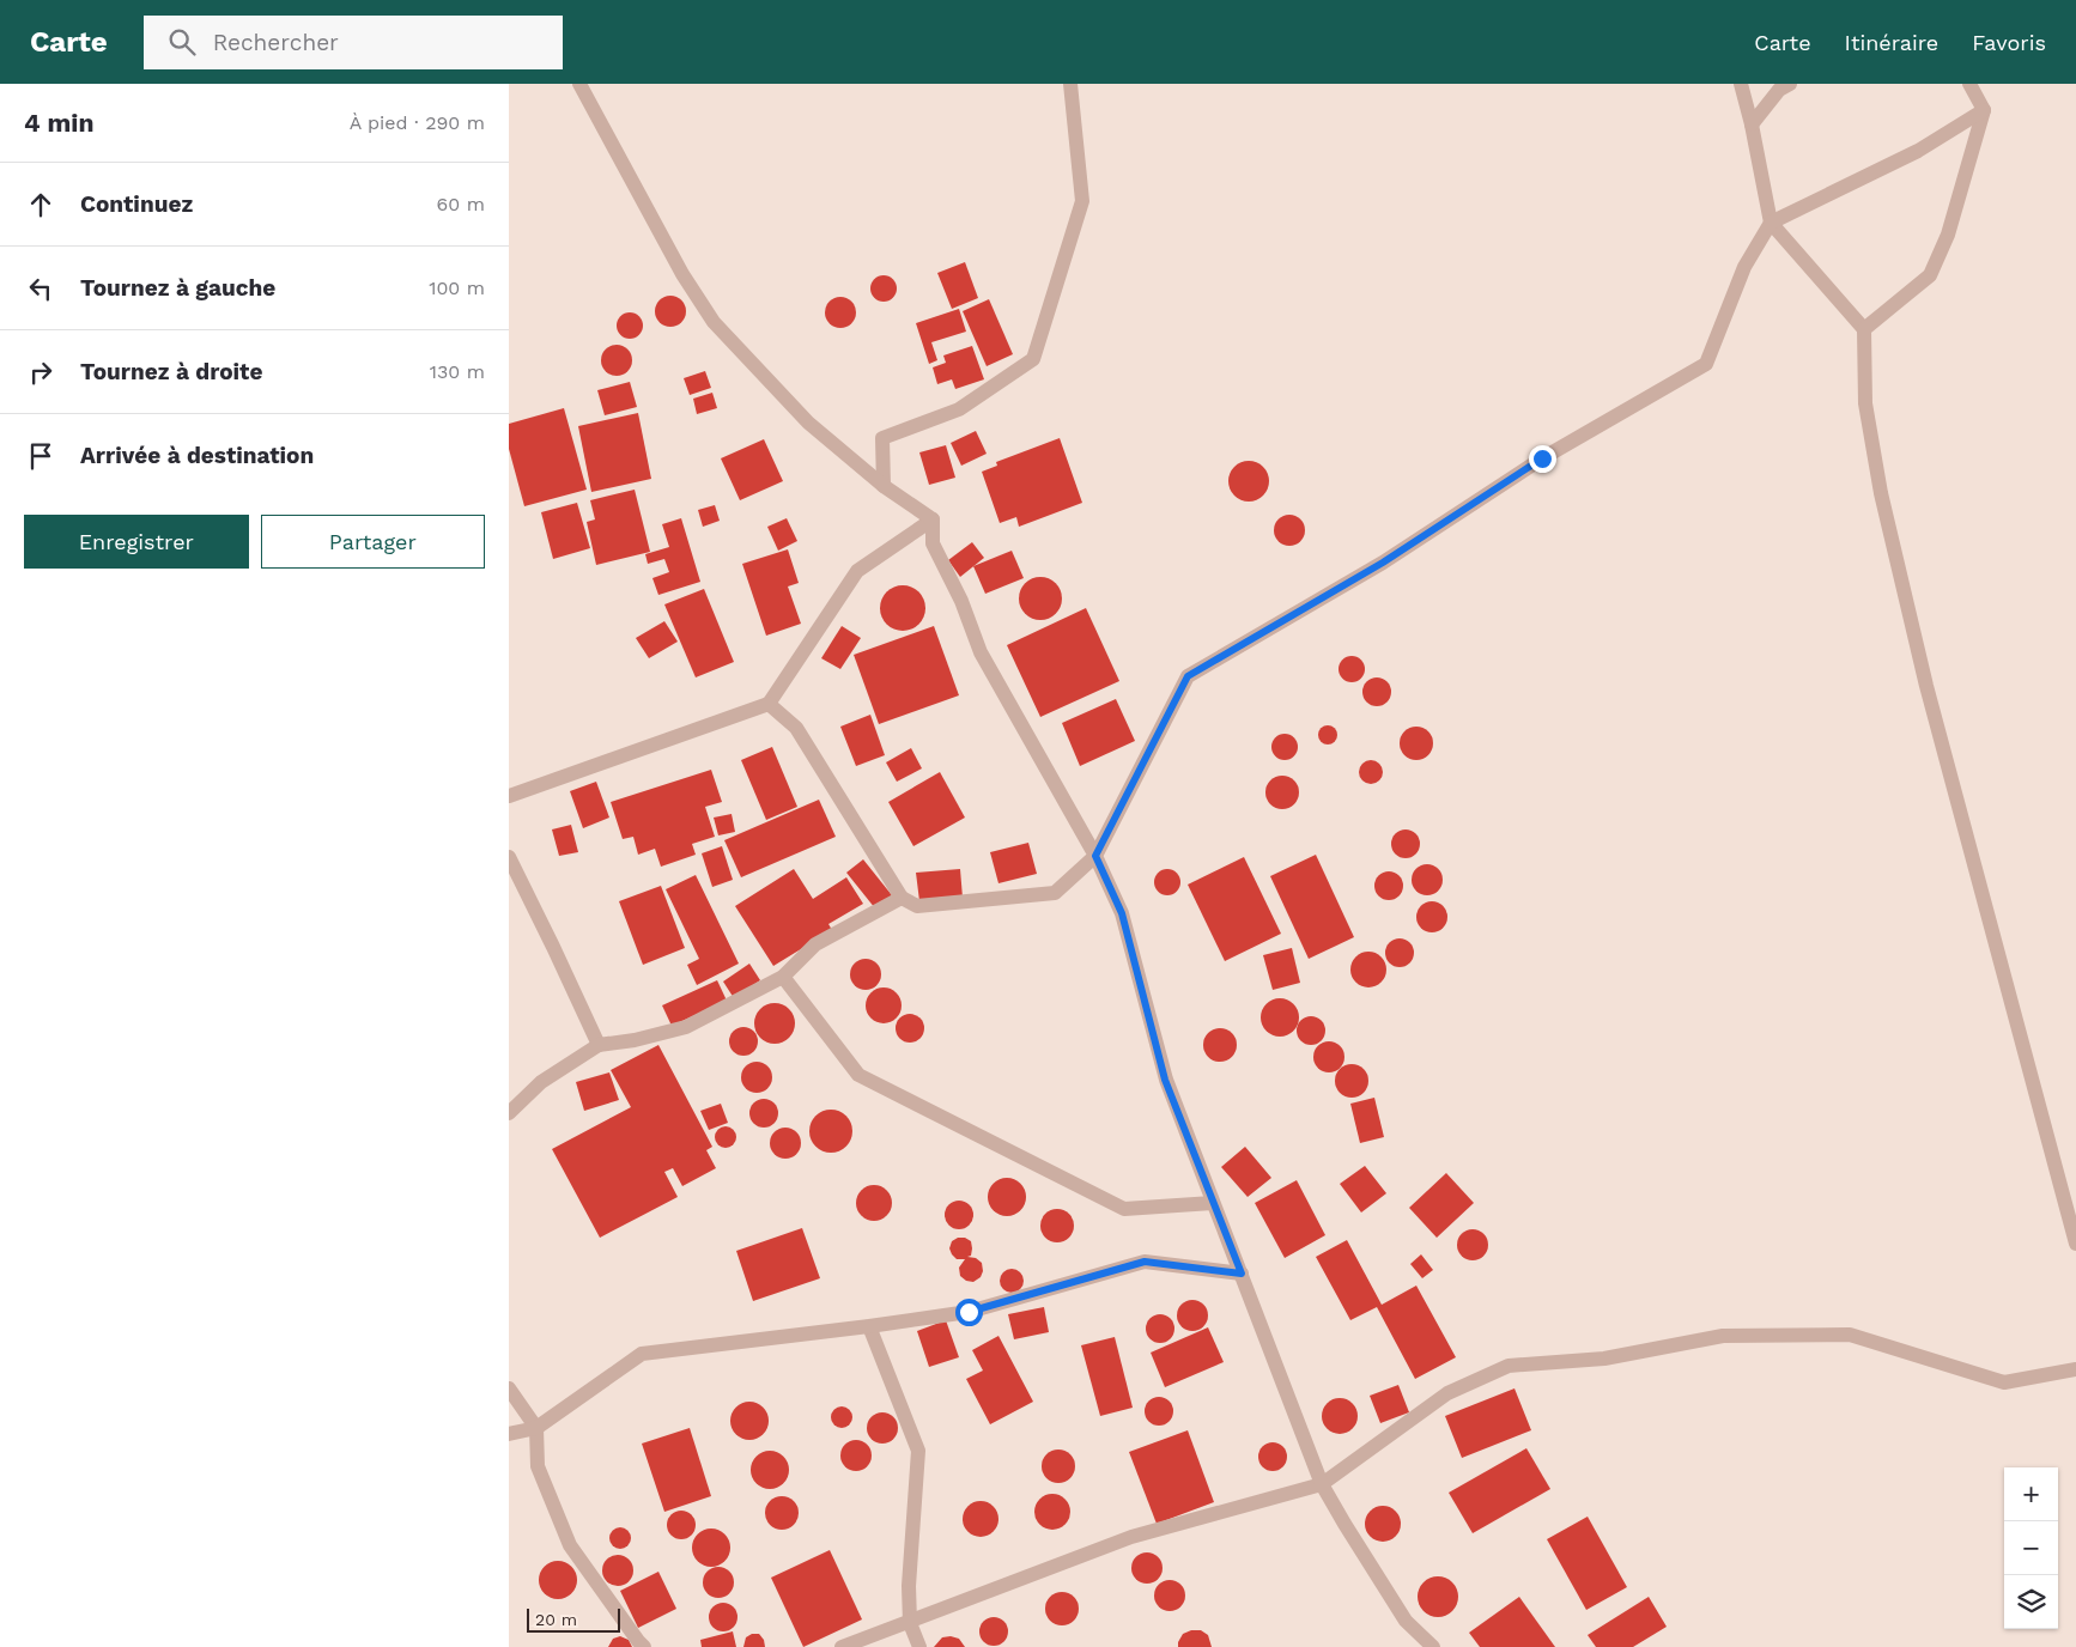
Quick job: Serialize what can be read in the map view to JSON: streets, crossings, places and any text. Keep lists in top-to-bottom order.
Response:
{
  "scale_bar": "20 m",
  "page": {
    "header": "Carte",
    "search": "Rechercher",
    "nav": ["Carte", "Itinéraire", "Favoris"],
    "heading": ["4 min", "À pied · 290 m"],
    "list": [
      ["Continuez", "60 m"],
      ["Tournez à gauche", "100 m"],
      ["Tournez à droite", "130 m"],
      "Arrivée à destination"
    ],
    "buttons": ["Enregistrer", "Partager"],
    "map_buttons": ["+", "−"],
    "scale": "20 m"
  }
}
